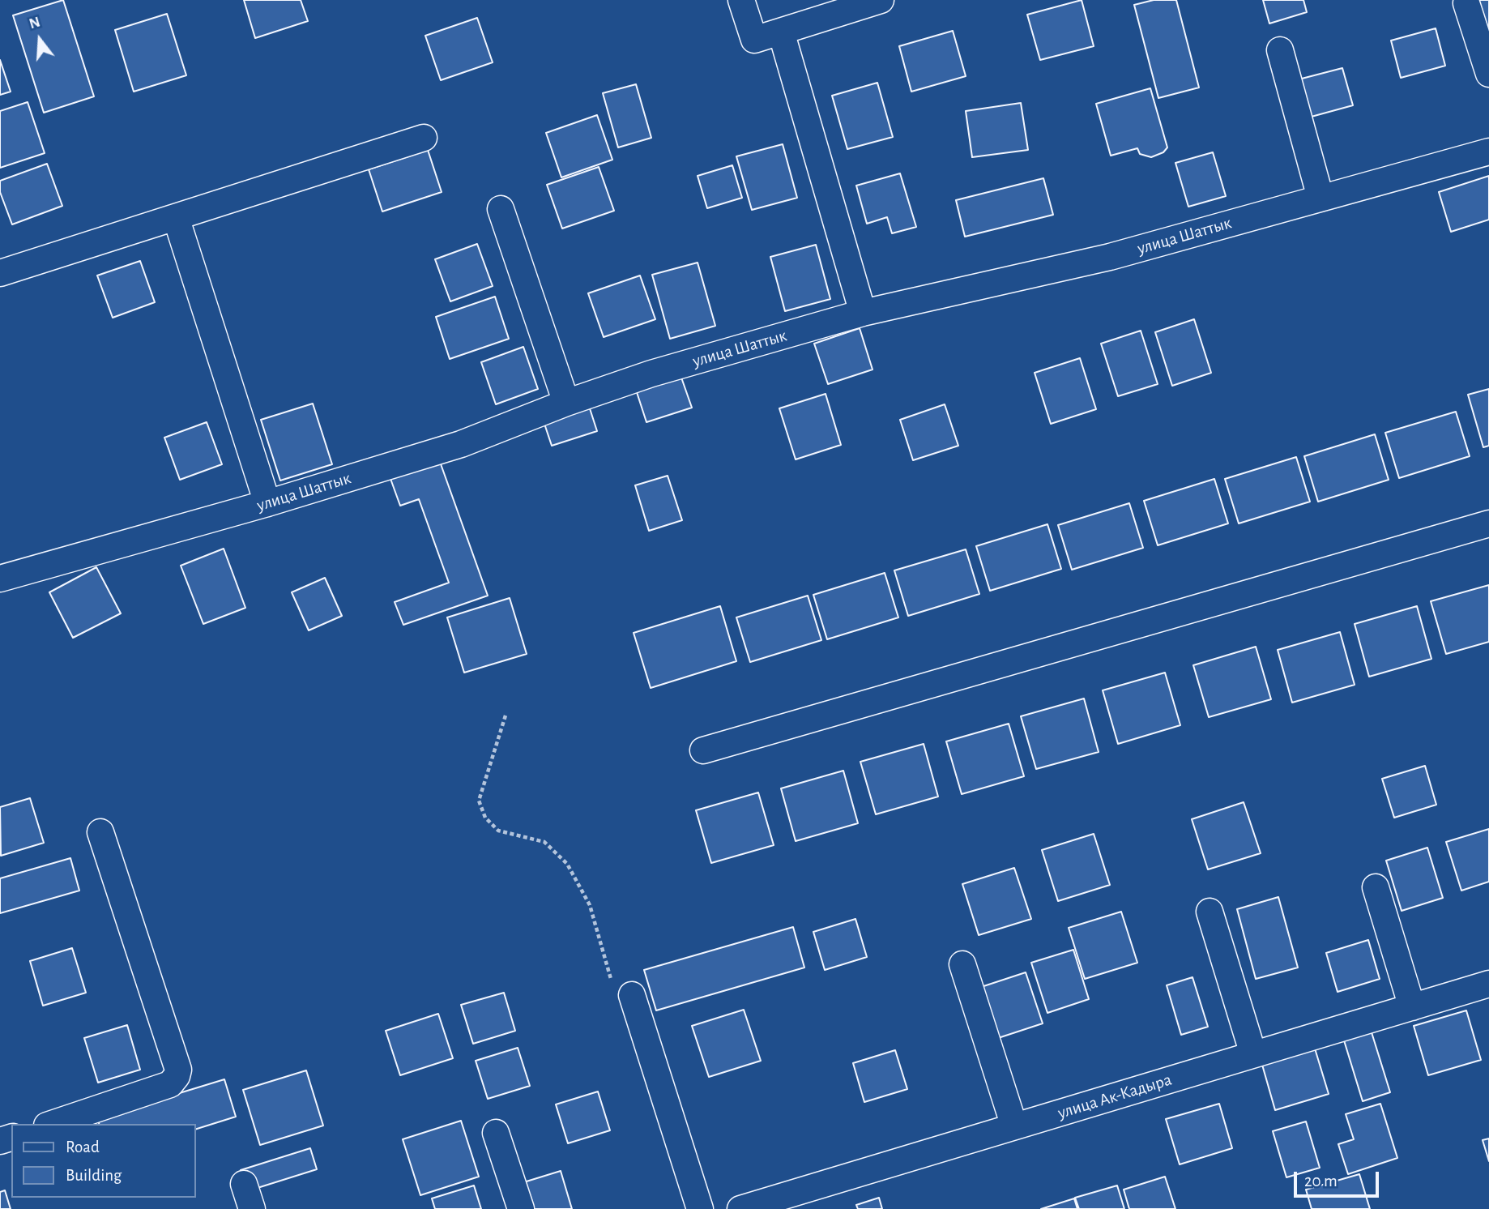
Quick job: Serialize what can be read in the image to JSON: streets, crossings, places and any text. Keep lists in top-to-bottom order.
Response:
{
  "streets": {
    "street": ["улица Шаттык", "улица Ак-Кадыра"]
  },
  "legend": ["Road", "Building"],
  "scale_bar": "20 m",
  "north": "top"
}
